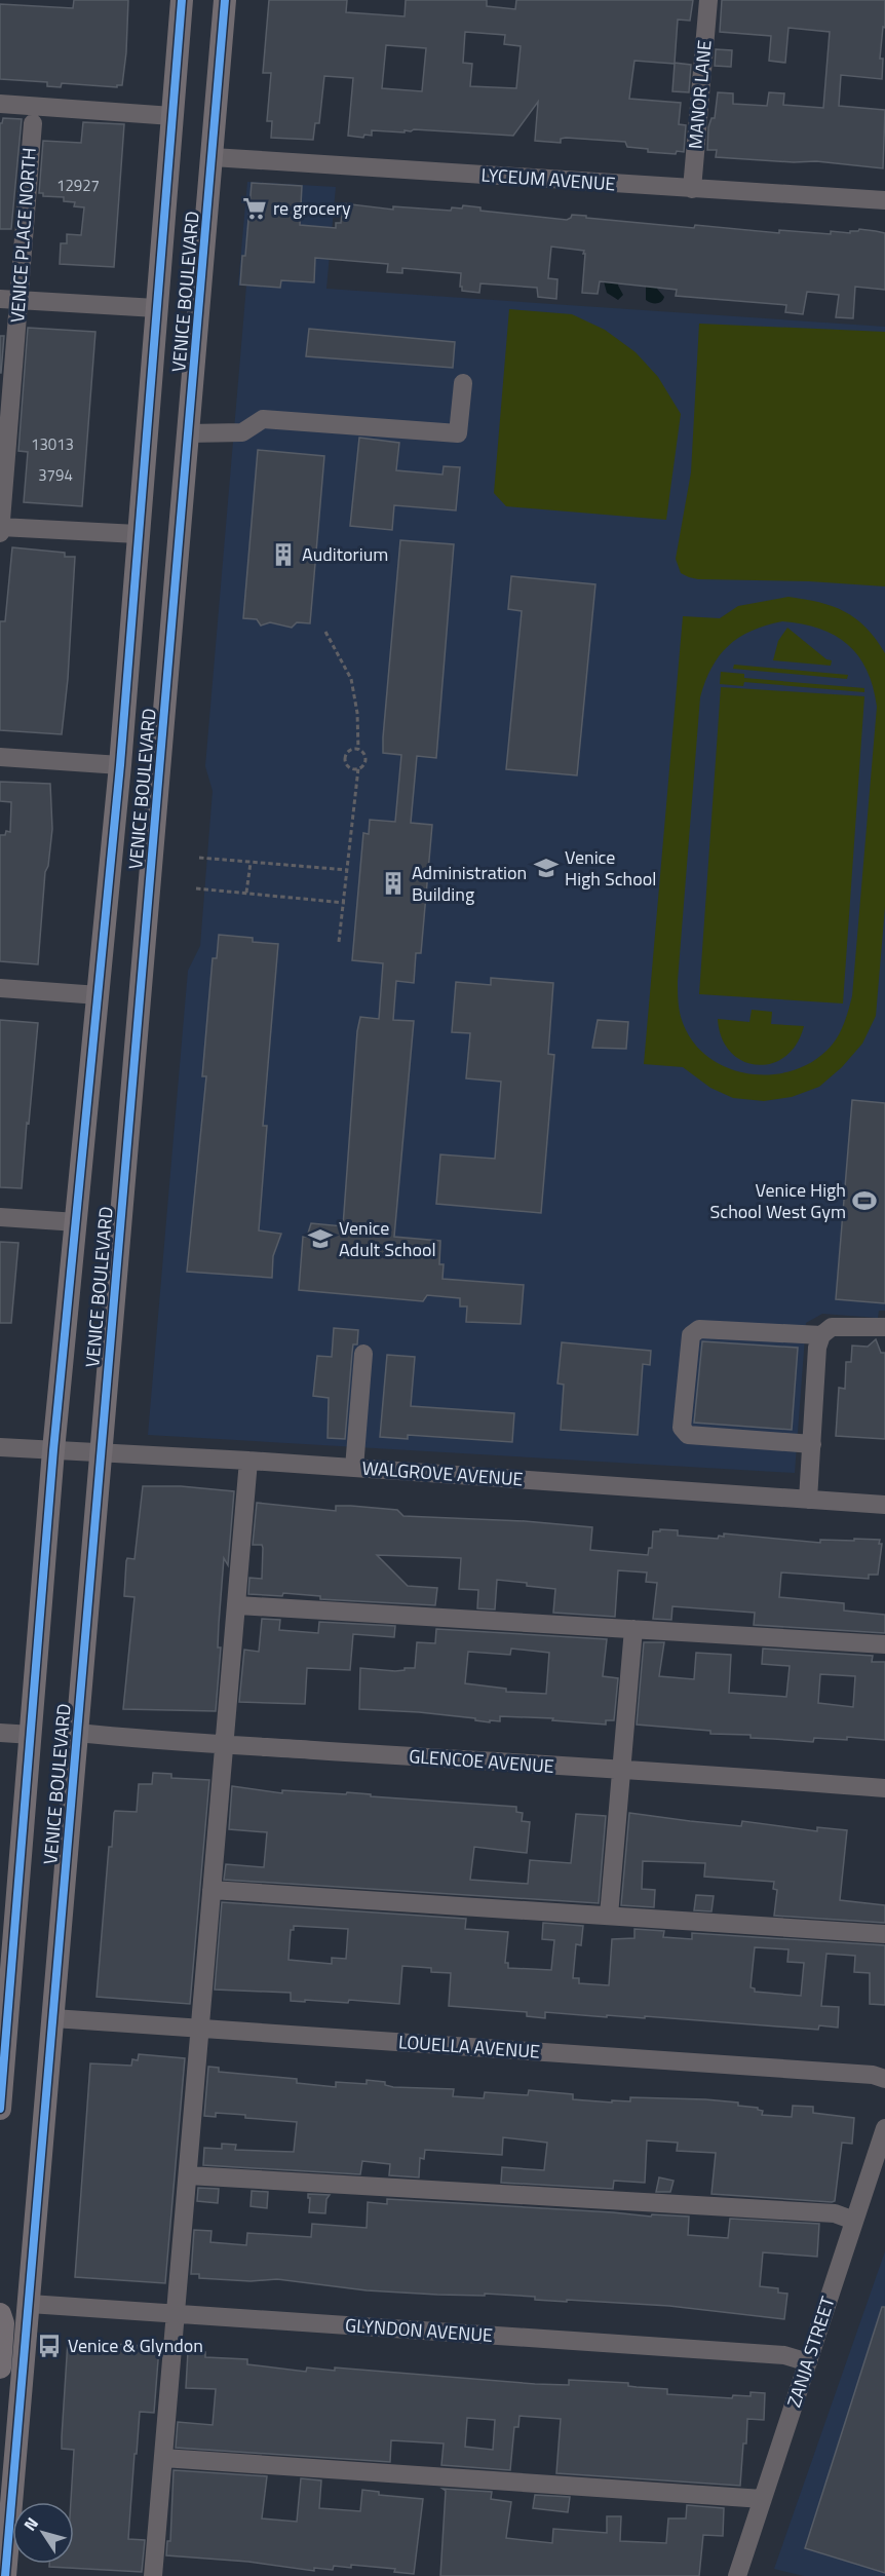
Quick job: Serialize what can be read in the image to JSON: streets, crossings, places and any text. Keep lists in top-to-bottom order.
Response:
{
  "streets": {
    "main road": ["VENICE BOULEVARD"],
    "street": [
      "MANOR LANE",
      "LYCEUM AVENUE",
      "VENICE PLACE NORTH",
      "WALGROVE AVENUE",
      "GLENCOE AVENUE",
      "LOUELLA AVENUE",
      "GLYNDON AVENUE",
      "ZANJA STREET"
    ]
  },
  "crossings": [
    ["MANOR LANE", "LYCEUM AVENUE"],
    ["LYCEUM AVENUE", "VENICE BOULEVARD"],
    ["VENICE BOULEVARD", "WALGROVE AVENUE"],
    ["VENICE BOULEVARD", "GLENCOE AVENUE"],
    ["VENICE BOULEVARD", "LOUELLA AVENUE"],
    ["VENICE BOULEVARD", "GLYNDON AVENUE"],
    ["GLYNDON AVENUE", "ZANJA STREET"]
  ],
  "places": {
    "supermarket": ["re grocery"],
    "building": ["Auditorium", "Administration Building"],
    "school or university": ["Venice High School", "Venice Adult School"],
    "sports": ["Venice High School West Gym"],
    "bus stop": ["Venice & Glyndon"]
  },
  "house_numbers": ["12927", "13013", "3794"],
  "north": "top left"
}
